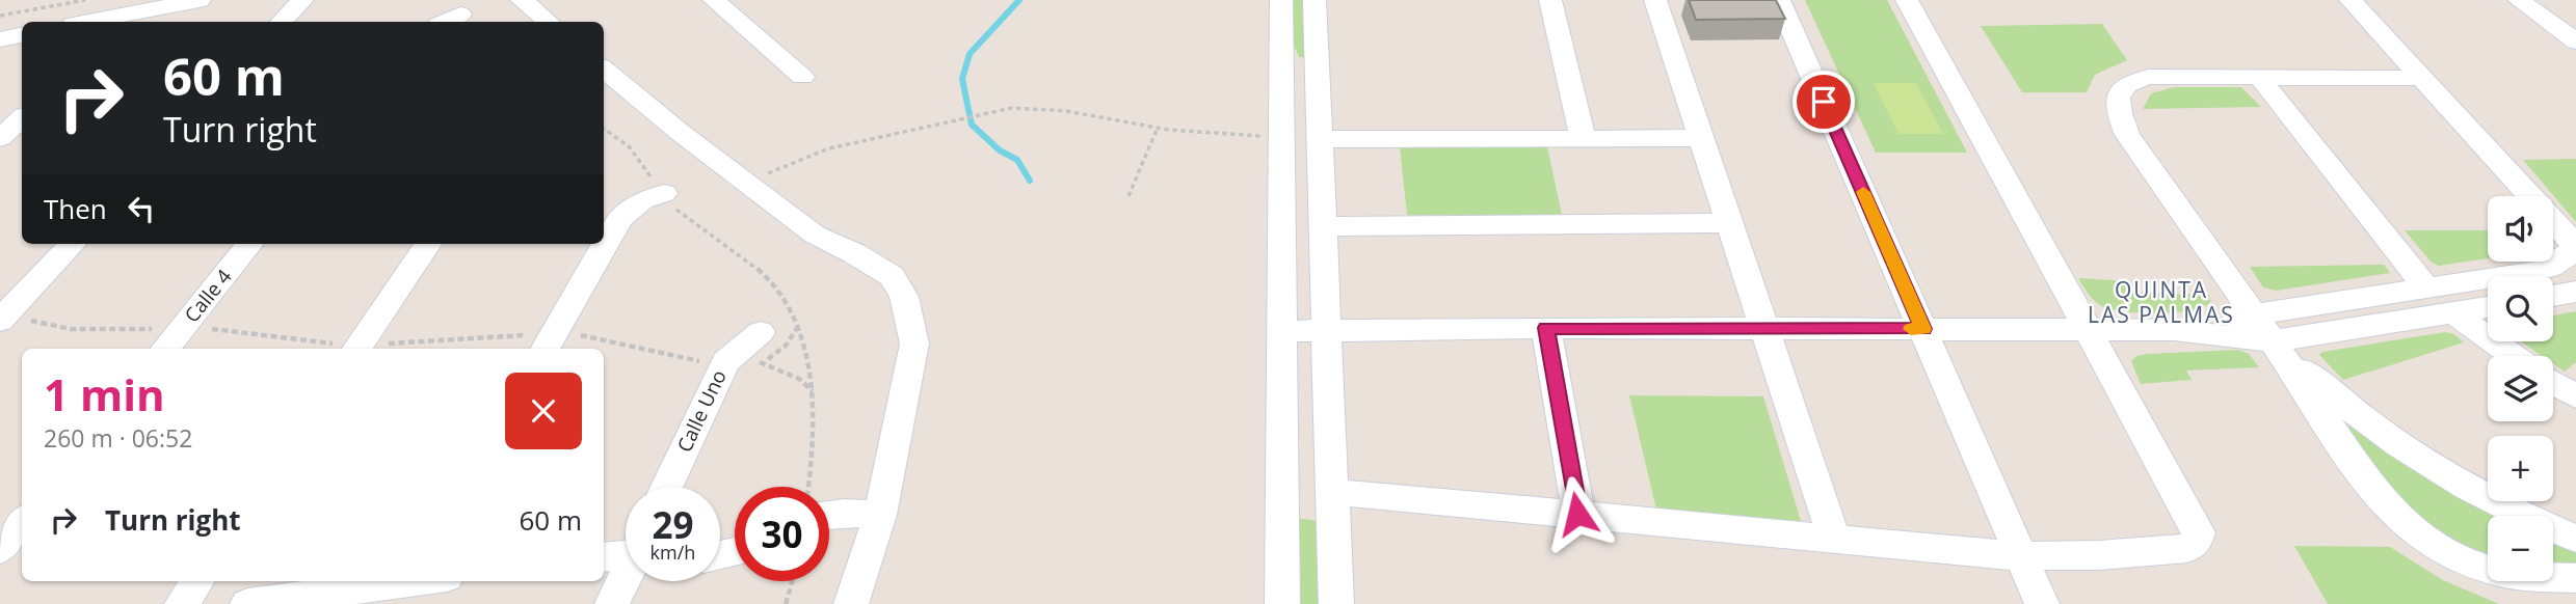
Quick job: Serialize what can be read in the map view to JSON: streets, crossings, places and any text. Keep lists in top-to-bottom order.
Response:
{
  "streets": {
    "street": ["Calle 4", "Calle Uno"]
  },
  "districts": ["QUINTA LAS PALMAS"],
  "page": {
    "turn": ["60 m", "Turn right"],
    "then": "Then",
    "map_buttons": ["+", "−"],
    "heading": ["1 min", "260 m · 06:52"],
    "list": [
      {
        "name": "Turn right",
        "value": "60 m"
      }
    ],
    "speed": "29 km/h",
    "limit": "30"
  }
}
